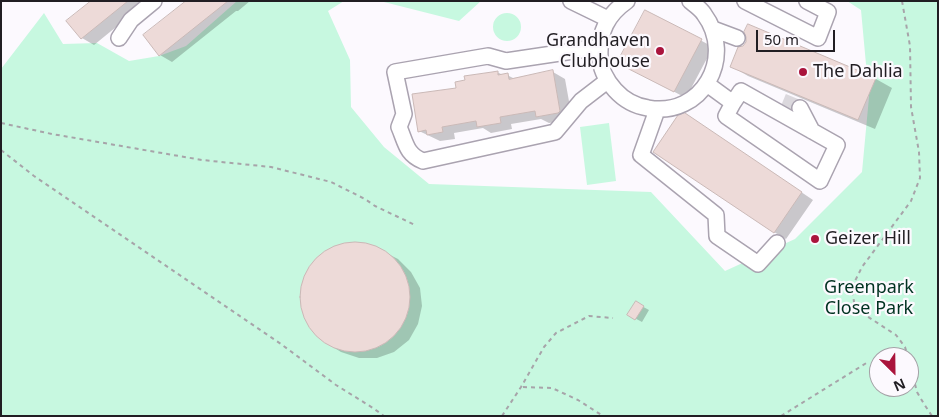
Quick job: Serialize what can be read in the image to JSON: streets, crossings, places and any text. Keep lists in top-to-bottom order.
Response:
{
  "parks": ["Greenpark Close Park"],
  "places": ["Grandhaven Clubhouse", "The Dahlia", "Geizer Hill"],
  "scale_bar": "50 m",
  "north": "bottom right"
}
